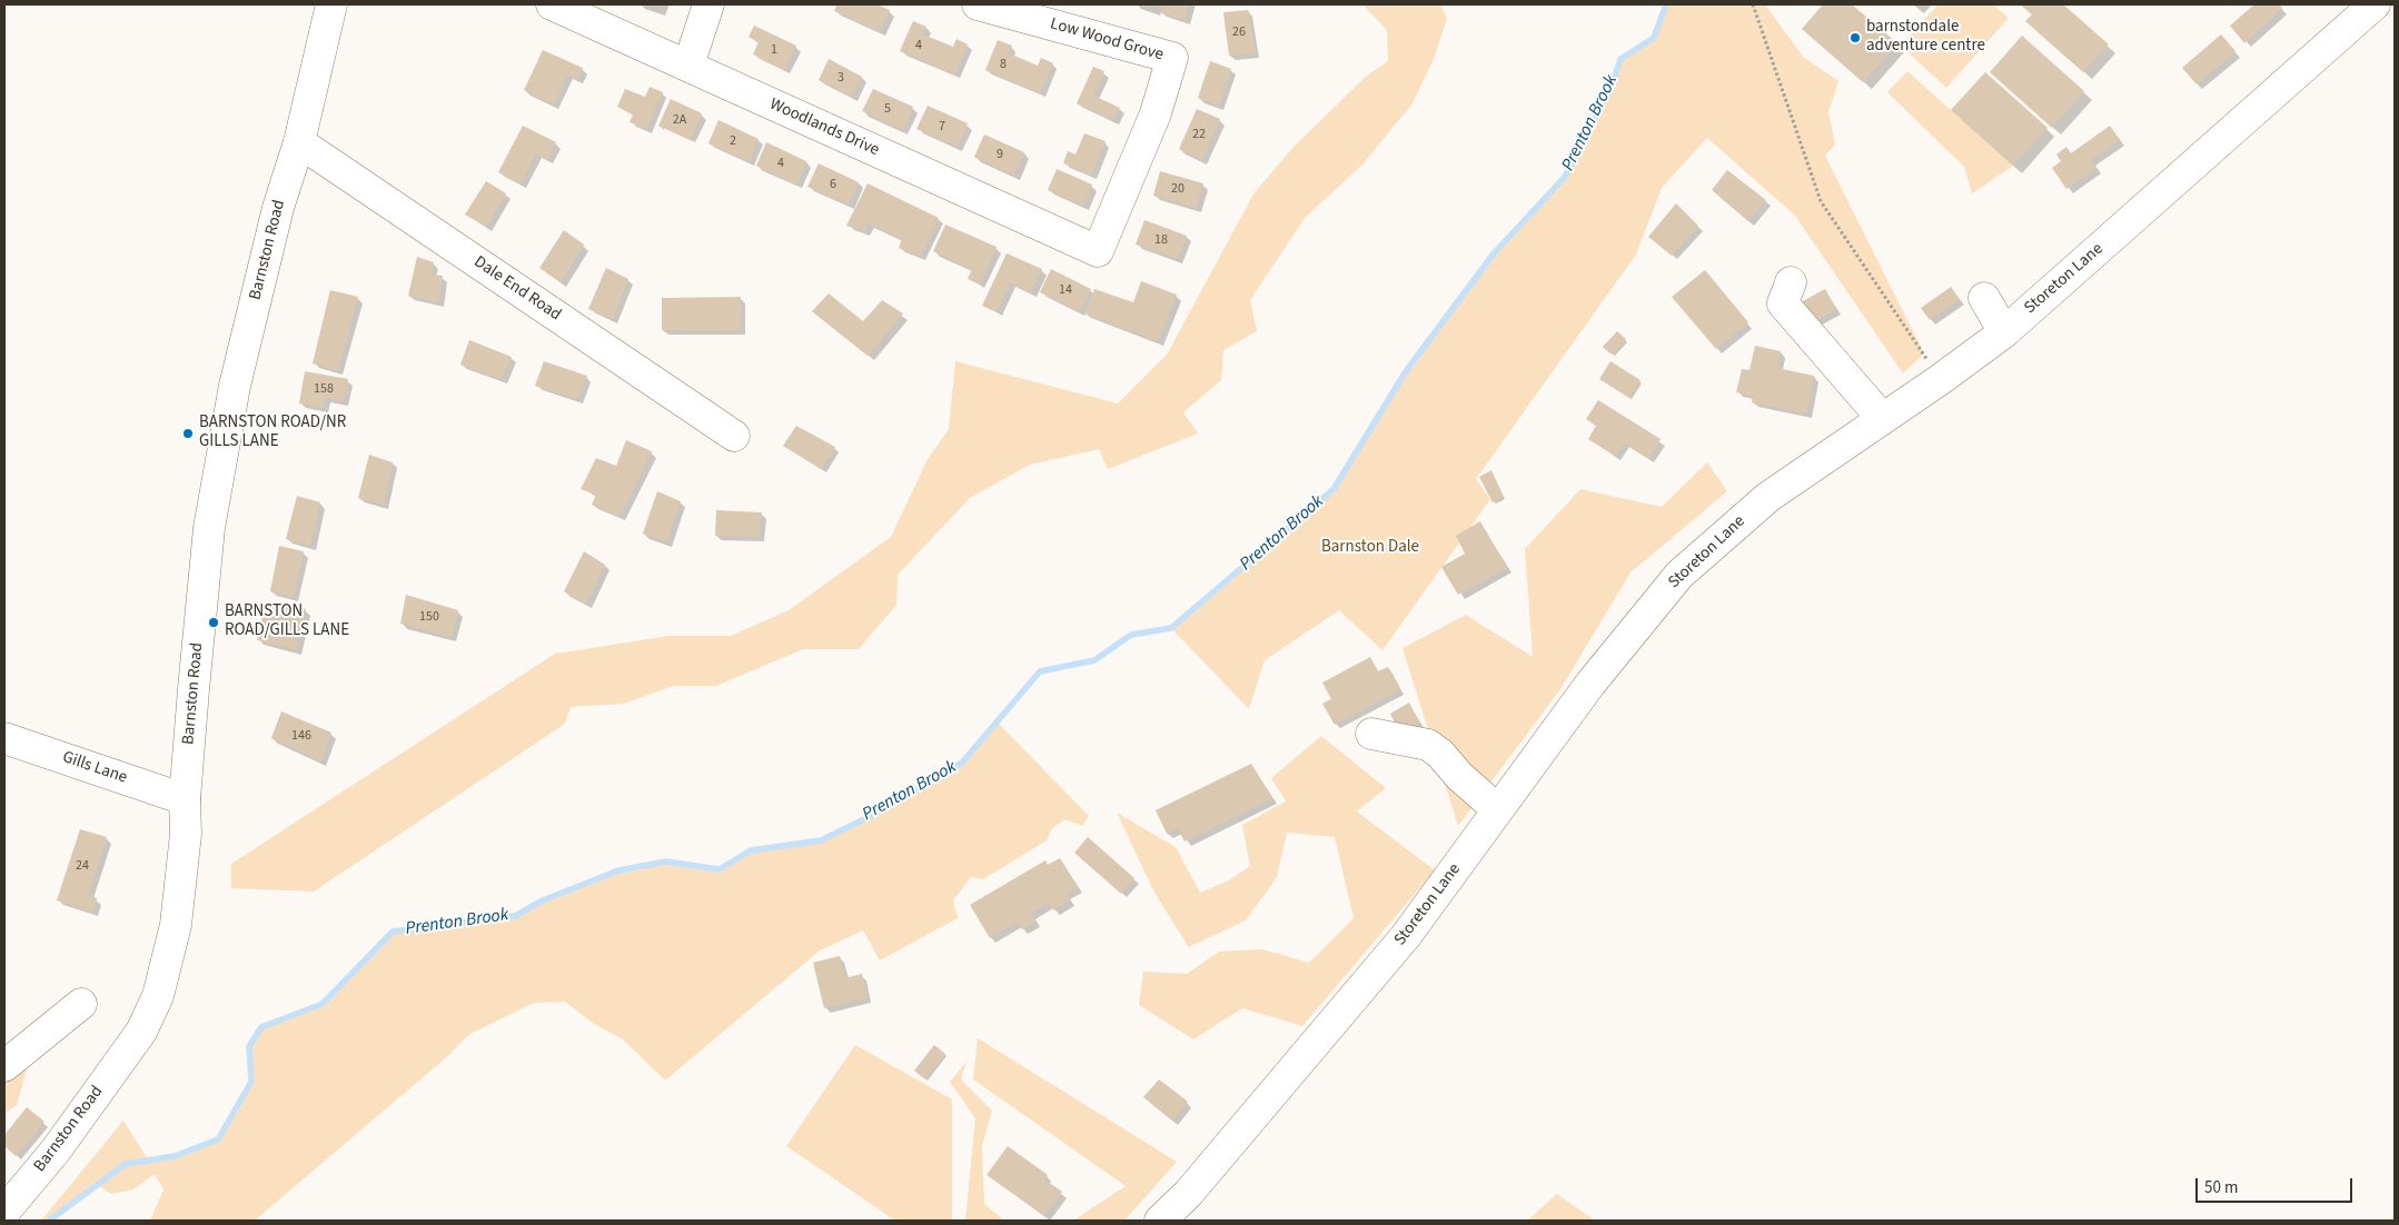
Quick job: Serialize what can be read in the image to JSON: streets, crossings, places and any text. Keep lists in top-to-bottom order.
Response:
{
  "streets": {
    "street": [
      "Low Wood Grove",
      "Woodlands Drive",
      "Barnston Road",
      "Storeton Lane",
      "Dale End Road",
      "Gills Lane"
    ]
  },
  "crossings": [
    ["Low Wood Grove", "Woodlands Drive"],
    ["Barnston Road", "Dale End Road"],
    ["Barnston Road", "Gills Lane"]
  ],
  "water": ["Prenton Brook"],
  "parks": ["Barnston Dale"],
  "places": ["barnstondale adventure centre", "BARNSTON ROAD/NR GILLS LANE", "BARNSTON ROAD/GILLS LANE"],
  "house_numbers": [
    "26",
    "4",
    "1",
    "8",
    "3",
    "5",
    "2A",
    "7",
    "22",
    "2",
    "9",
    "4",
    "6",
    "20",
    "18",
    "14",
    "158",
    "150",
    "146",
    "24"
  ],
  "scale_bar": "50 m"
}
